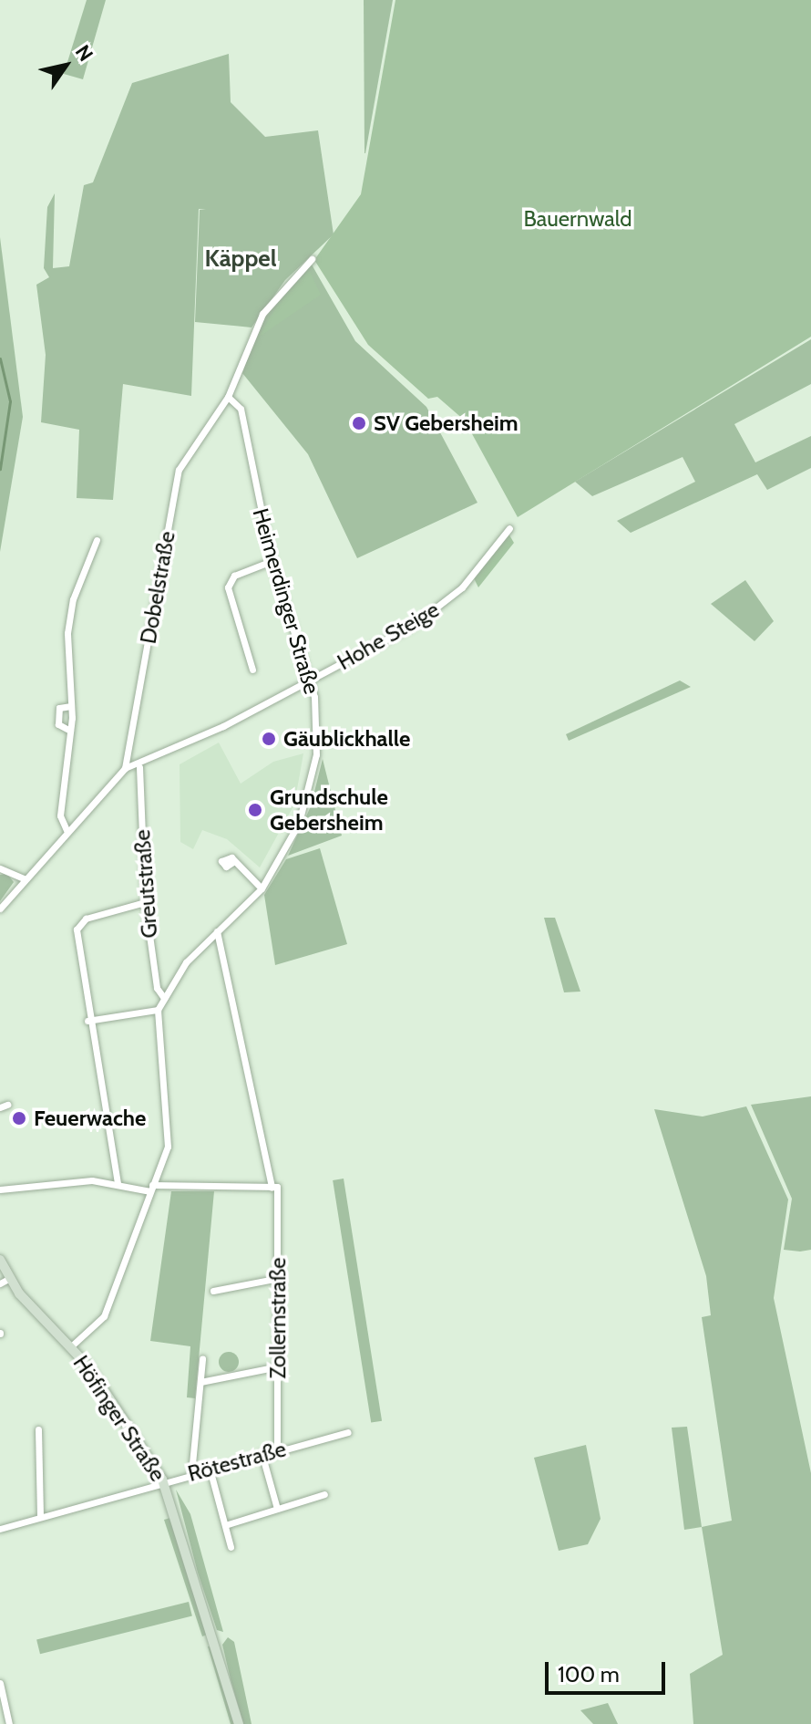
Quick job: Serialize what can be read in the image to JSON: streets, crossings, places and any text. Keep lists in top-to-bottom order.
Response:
{
  "streets": {
    "street": [
      "Dobelstraße",
      "Heimerdinger Straße",
      "Hohe Steige",
      "Greutstraße",
      "Zollernstraße",
      "Höfinger Straße",
      "Rötestraße"
    ]
  },
  "crossings": [
    ["Dobelstraße", "Heimerdinger Straße"],
    ["Dobelstraße", "Hohe Steige"],
    ["Heimerdinger Straße", "Hohe Steige"],
    ["Heimerdinger Straße", "Greutstraße"],
    ["Heimerdinger Straße", "Zollernstraße"],
    ["Hohe Steige", "Greutstraße"],
    ["Zollernstraße", "Rötestraße"],
    ["Höfinger Straße", "Rötestraße"]
  ],
  "districts": ["Käppel"],
  "parks": ["Bauernwald"],
  "places": [
    "SV Gebersheim",
    "Gäublickhalle",
    "Grundschule Gebersheim",
    "Feuerwache"
  ],
  "scale_bar": "100 m",
  "north": "top right"
}
